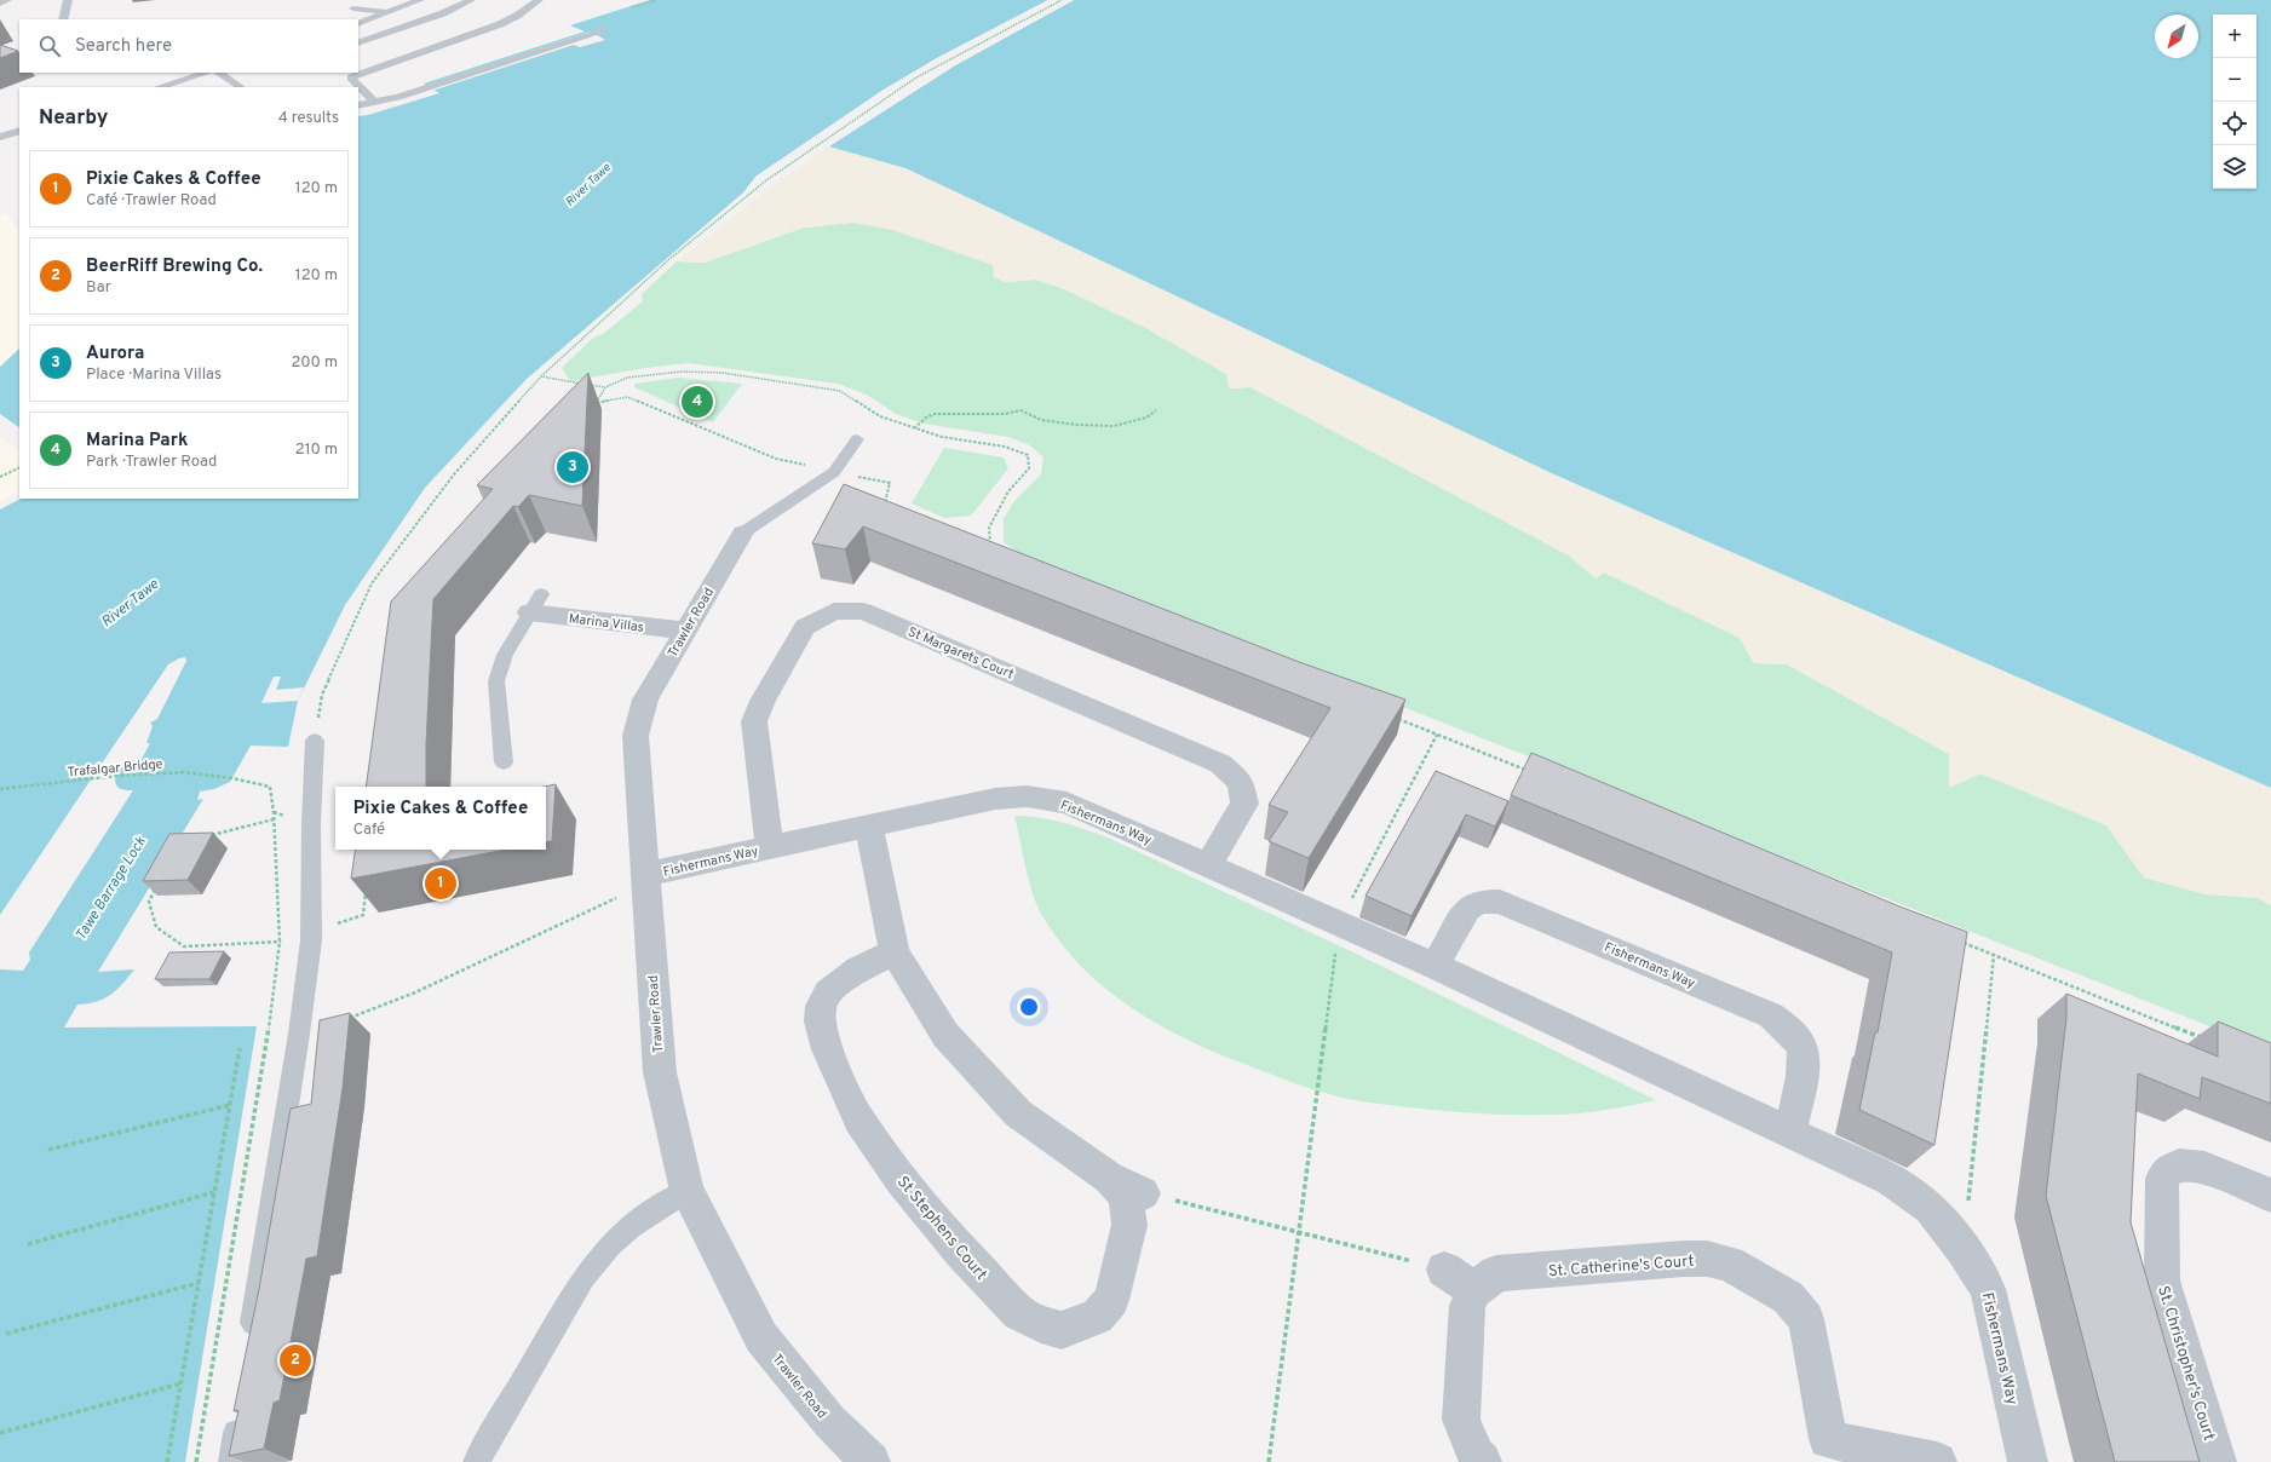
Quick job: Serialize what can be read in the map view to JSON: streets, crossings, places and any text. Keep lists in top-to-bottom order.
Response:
{
  "streets": {
    "street": [
      "Marina Villas",
      "Trawler Road",
      "St Margarets Court",
      "Fishermans Way",
      "St Stephens Court",
      "St. Catherine's Court",
      "St. Christopher's Court"
    ],
    "path": ["Trafalgar Bridge"]
  },
  "crossings": [
    ["Marina Villas", "Trawler Road"],
    ["Trawler Road", "Fishermans Way"],
    ["St Margarets Court", "Fishermans Way"],
    ["Fishermans Way", "St Stephens Court"]
  ],
  "water": ["River Tawe", "Tawe Barrage Lock"],
  "north": "bottom left",
  "page": {
    "map_buttons": ["+", "−"],
    "search": "Search here",
    "heading": ["Nearby", "4 results"],
    "list": [
      {
        "mark": "1",
        "name": "Pixie Cakes & Coffee",
        "note": "Café · Trawler Road",
        "value": "120 m"
      },
      {
        "mark": "2",
        "name": "BeerRiff Brewing Co.",
        "note": "Bar",
        "value": "120 m"
      },
      {
        "mark": "3",
        "name": "Aurora",
        "note": "Place · Marina Villas",
        "value": "200 m"
      },
      {
        "mark": "4",
        "name": "Marina Park",
        "note": "Park · Trawler Road",
        "value": "210 m"
      }
    ],
    "pins": [
      "4",
      "3",
      "1",
      "2"
    ],
    "popup": ["Pixie Cakes & Coffee", "Café"]
  }
}
